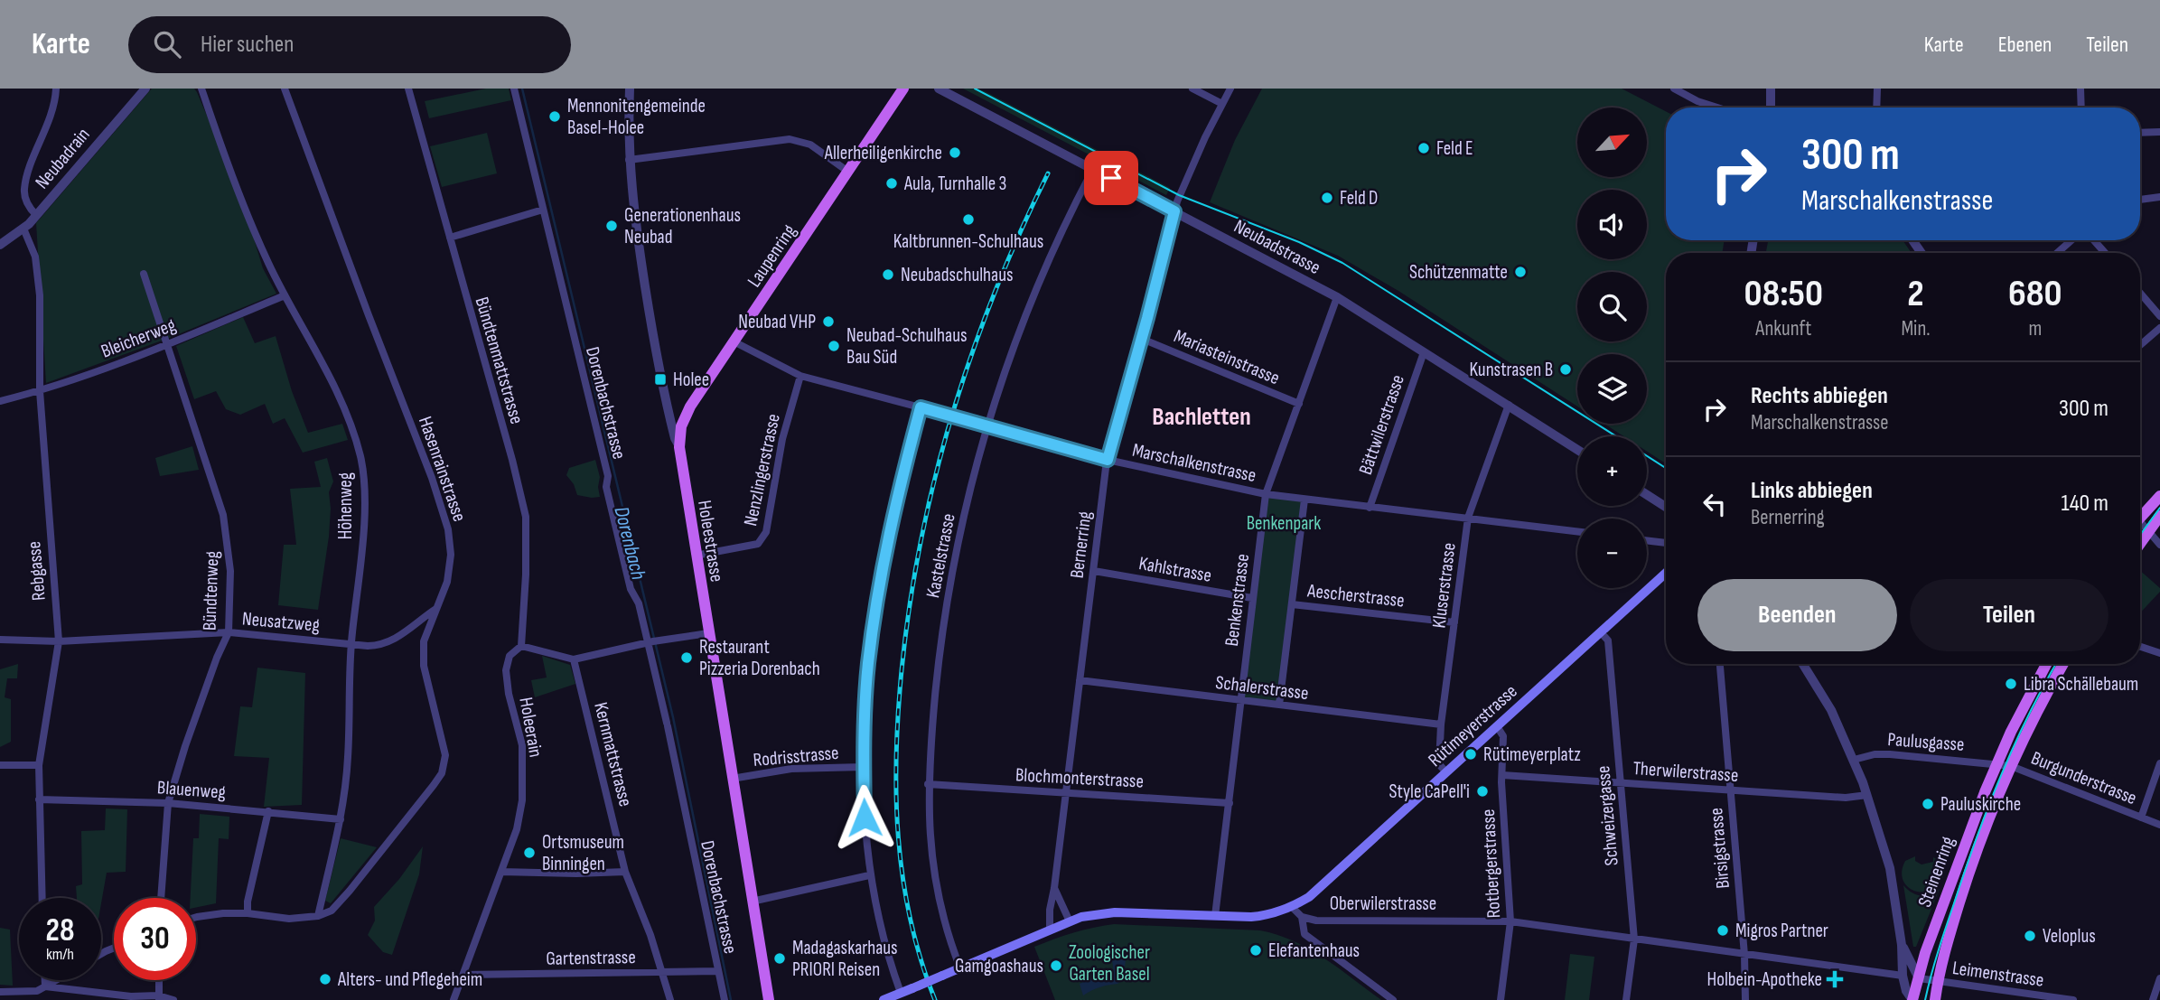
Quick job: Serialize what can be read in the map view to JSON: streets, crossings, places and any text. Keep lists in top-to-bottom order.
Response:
{
  "streets": {
    "main road": [
      "Laupenring",
      "Holeestrasse",
      "Rütimeyerstrasse",
      "Steinenring"
    ],
    "street": [
      "Neubadrain",
      "Neubadstrasse",
      "Bleicherweg",
      "Mariasteinstrasse",
      "Bündtenmattstrasse",
      "Dorenbachstrasse",
      "Bättwilerstrasse",
      "Marschalkenstrasse",
      "Hasenrainstrasse",
      "Nenzlingerstrasse",
      "Höhenweg",
      "Bernerring",
      "Kastelstrasse",
      "Kahlstrasse",
      "Rebgasse",
      "Kluserstrasse",
      "Bündtenweg",
      "Aescherstrasse",
      "Benkenstrasse",
      "Neusatzweg",
      "Schalerstrasse",
      "Holeerain",
      "Paulusgasse",
      "Kernmattstrasse",
      "Rodrisstrasse",
      "Therwilerstrasse",
      "Blochmonterstrasse",
      "Burgunderstrasse",
      "Blauenweg",
      "Schweizergasse",
      "Birsigstrasse",
      "Rotbergerstrasse",
      "Oberwilerstrasse",
      "Gartenstrasse",
      "Leimenstrasse"
    ]
  },
  "crossings": [
    ["Neubadrain", "Rebgasse"],
    ["Neubadstrasse", "Bättwilerstrasse"],
    ["Neubadstrasse", "Bernerring"],
    ["Neubadstrasse", "Kastelstrasse"],
    ["Neubadstrasse", "Kluserstrasse"],
    ["Neubadstrasse", "Benkenstrasse"],
    ["Laupenring", "Marschalkenstrasse"],
    ["Laupenring", "Holeestrasse"],
    ["Bleicherweg", "Höhenweg"],
    ["Bleicherweg", "Rebgasse"],
    ["Bleicherweg", "Bündtenweg"],
    ["Mariasteinstrasse", "Bernerring"],
    ["Mariasteinstrasse", "Benkenstrasse"],
    ["Bündtenmattstrasse", "Holeerain"],
    ["Dorenbachstrasse", "Gartenstrasse"],
    ["Bättwilerstrasse", "Marschalkenstrasse"],
    ["Marschalkenstrasse", "Nenzlingerstrasse"],
    ["Marschalkenstrasse", "Bernerring"],
    ["Marschalkenstrasse", "Kastelstrasse"],
    ["Marschalkenstrasse", "Kluserstrasse"],
    ["Marschalkenstrasse", "Benkenstrasse"],
    ["Hasenrainstrasse", "Höhenweg"],
    ["Hasenrainstrasse", "Neusatzweg"],
    ["Nenzlingerstrasse", "Holeestrasse"],
    ["Höhenweg", "Neusatzweg"],
    ["Höhenweg", "Blauenweg"],
    ["Holeestrasse", "Rodrisstrasse"],
    ["Bernerring", "Kahlstrasse"],
    ["Bernerring", "Schalerstrasse"],
    ["Bernerring", "Blochmonterstrasse"],
    ["Kastelstrasse", "Blochmonterstrasse"],
    ["Kahlstrasse", "Benkenstrasse"],
    ["Rebgasse", "Neusatzweg"],
    ["Rebgasse", "Blauenweg"],
    ["Kluserstrasse", "Aescherstrasse"],
    ["Kluserstrasse", "Schalerstrasse"],
    ["Kluserstrasse", "Rütimeyerstrasse"],
    ["Bündtenweg", "Neusatzweg"],
    ["Bündtenweg", "Blauenweg"],
    ["Benkenstrasse", "Schalerstrasse"],
    ["Benkenstrasse", "Blochmonterstrasse"],
    ["Rütimeyerstrasse", "Schweizergasse"],
    ["Rütimeyerstrasse", "Rotbergerstrasse"],
    ["Rütimeyerstrasse", "Oberwilerstrasse"],
    ["Holeerain", "Gartenstrasse"],
    ["Paulusgasse", "Burgunderstrasse"],
    ["Paulusgasse", "Steinenring"],
    ["Kernmattstrasse", "Gartenstrasse"],
    ["Therwilerstrasse", "Schweizergasse"],
    ["Therwilerstrasse", "Birsigstrasse"],
    ["Therwilerstrasse", "Rotbergerstrasse"],
    ["Burgunderstrasse", "Steinenring"],
    ["Schweizergasse", "Oberwilerstrasse"],
    ["Birsigstrasse", "Oberwilerstrasse"],
    ["Rotbergerstrasse", "Oberwilerstrasse"],
    ["Steinenring", "Leimenstrasse"]
  ],
  "districts": ["Bachletten"],
  "water": ["Dorenbach"],
  "parks": ["Benkenpark", "Zoologischer Garten Basel"],
  "places": {
    "other": [
      "Mennonitengemeinde Basel-Holee",
      "Feld E",
      "Allerheiligenkirche",
      "Aula, Turnhalle 3",
      "Feld D",
      "Kaltbrunnen-Schulhaus",
      "Generationenhaus Neubad",
      "Schützenmatte",
      "Neubadschulhaus",
      "Neubad VHP",
      "Neubad-Schulhaus Bau Süd",
      "Kunstrasen B",
      "Restaurant Pizzeria Dorenbach",
      "Libra Schällebaum",
      "Rütimeyerplatz",
      "Style CaPell'i",
      "Pauluskirche",
      "Ortsmuseum Binningen",
      "Migros Partner",
      "Veloplus",
      "Elefantenhaus",
      "Madagaskarhaus PRIORI Reisen",
      "Gamgoashaus",
      "Alters- und Pflegeheim"
    ],
    "transit": ["Holee"],
    "health": ["Holbein-Apotheke"]
  },
  "north": "top right",
  "page": {
    "header": "Karte",
    "search": "Hier suchen",
    "nav": ["Karte", "Ebenen", "Teilen"],
    "map_buttons": ["+", "−"],
    "turn": ["300 m", "Marschalkenstrasse"],
    "eta": [
      "08:50",
      "Ankunft",
      "2",
      "Min.",
      "680",
      "m"
    ],
    "list": [
      {
        "name": "Rechts abbiegen",
        "note": "Marschalkenstrasse",
        "value": "300 m"
      },
      {
        "name": "Links abbiegen",
        "note": "Bernerring",
        "value": "140 m"
      }
    ],
    "buttons": ["Beenden", "Teilen"],
    "speed": "28 km/h",
    "limit": "30"
  }
}
